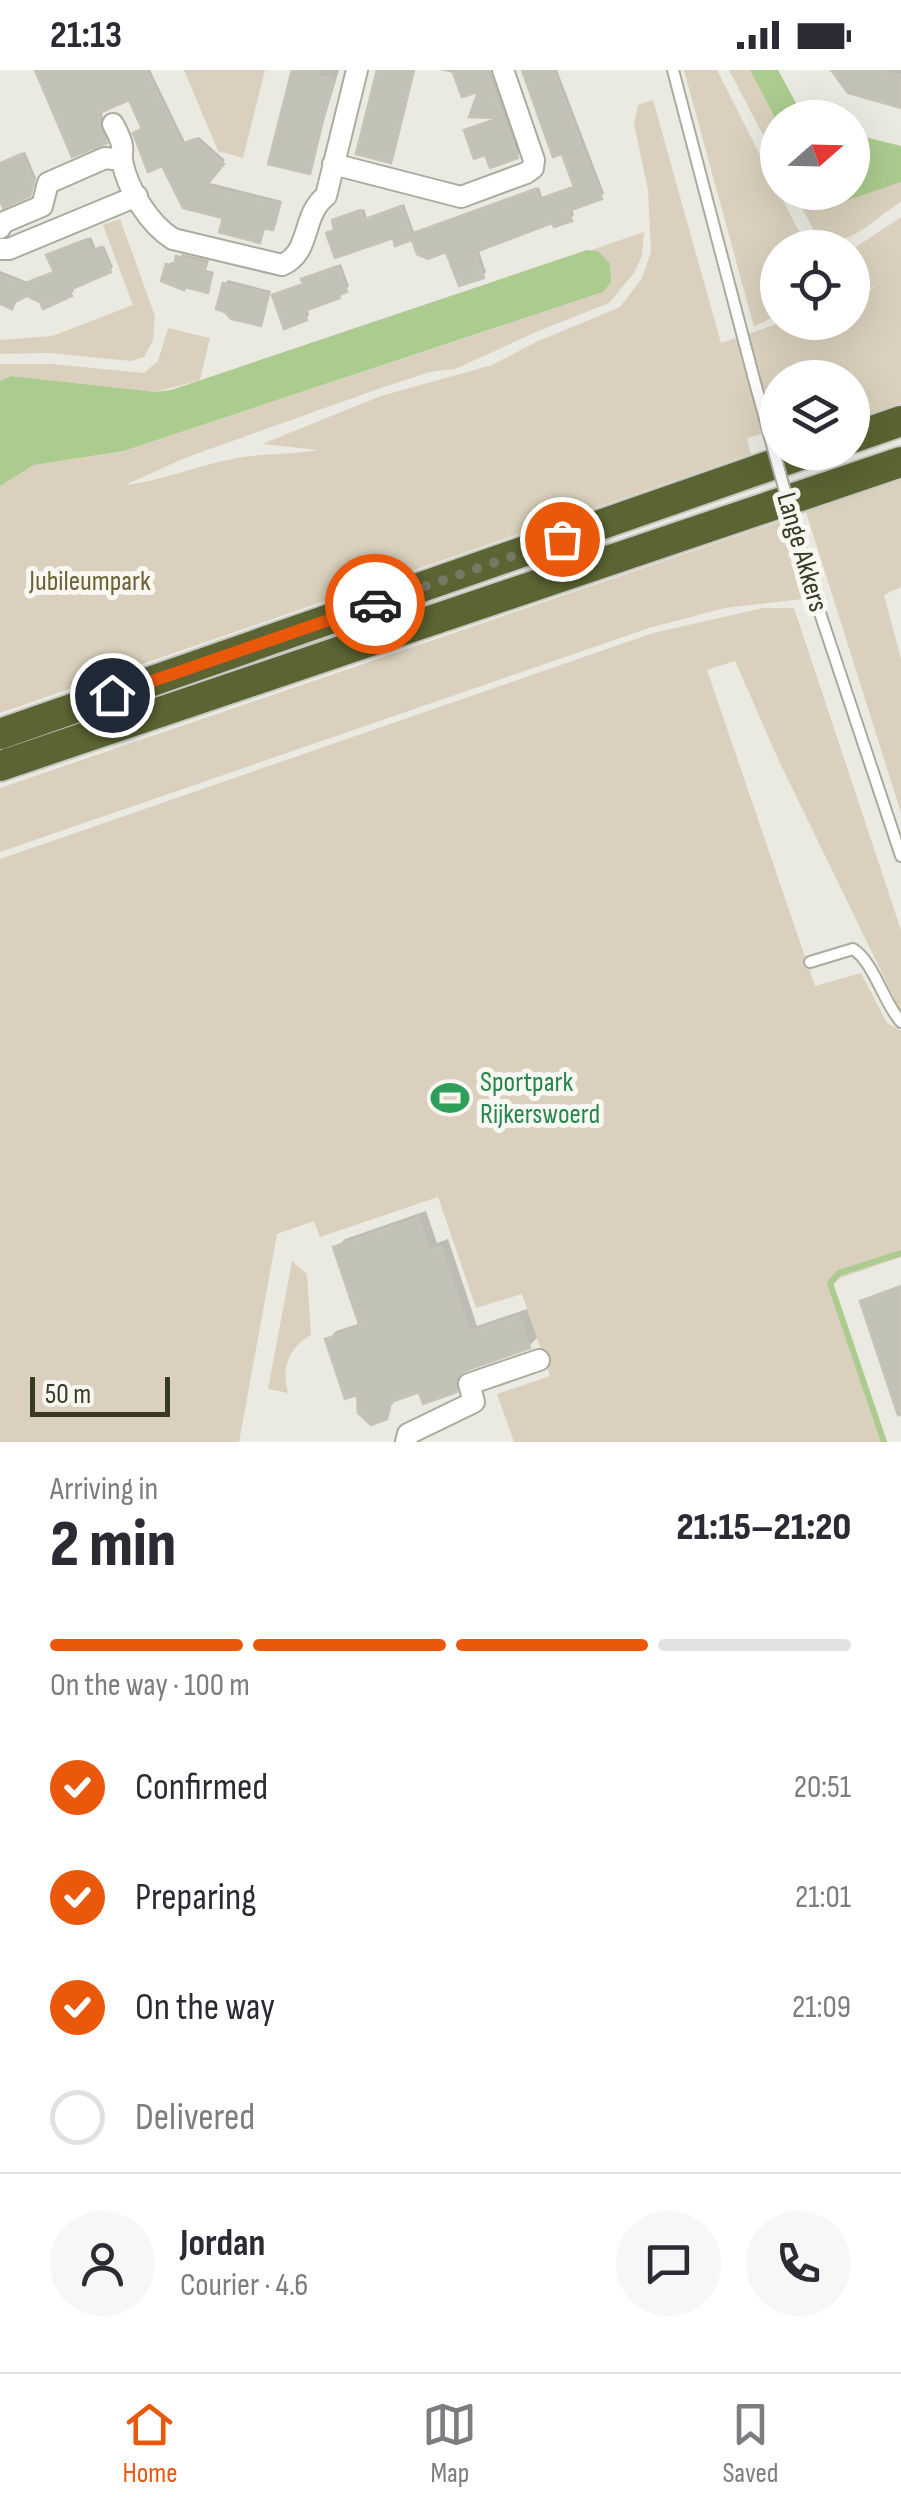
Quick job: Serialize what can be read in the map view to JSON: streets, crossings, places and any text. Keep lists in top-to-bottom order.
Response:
{
  "streets": {
    "lane": ["Lange Akkers"]
  },
  "parks": ["Jubileumpark"],
  "places": {
    "sports": ["Sportpark Rijkerswoerd"]
  },
  "scale_bar": "50 m",
  "north": "right",
  "page": {
    "status": "21:13",
    "scale": "50 m",
    "heading": ["2 min", "Arriving in", "21:15–21:20"],
    "panel": ["Jordan", "Courier · 4.6"],
    "bar": "On the way · 100 m",
    "list": [
      ["Confirmed", "20:51"],
      ["Preparing", "21:01"],
      ["On the way", "21:09"],
      "Delivered"
    ],
    "tabs": ["Home", "Map", "Saved"]
  }
}
